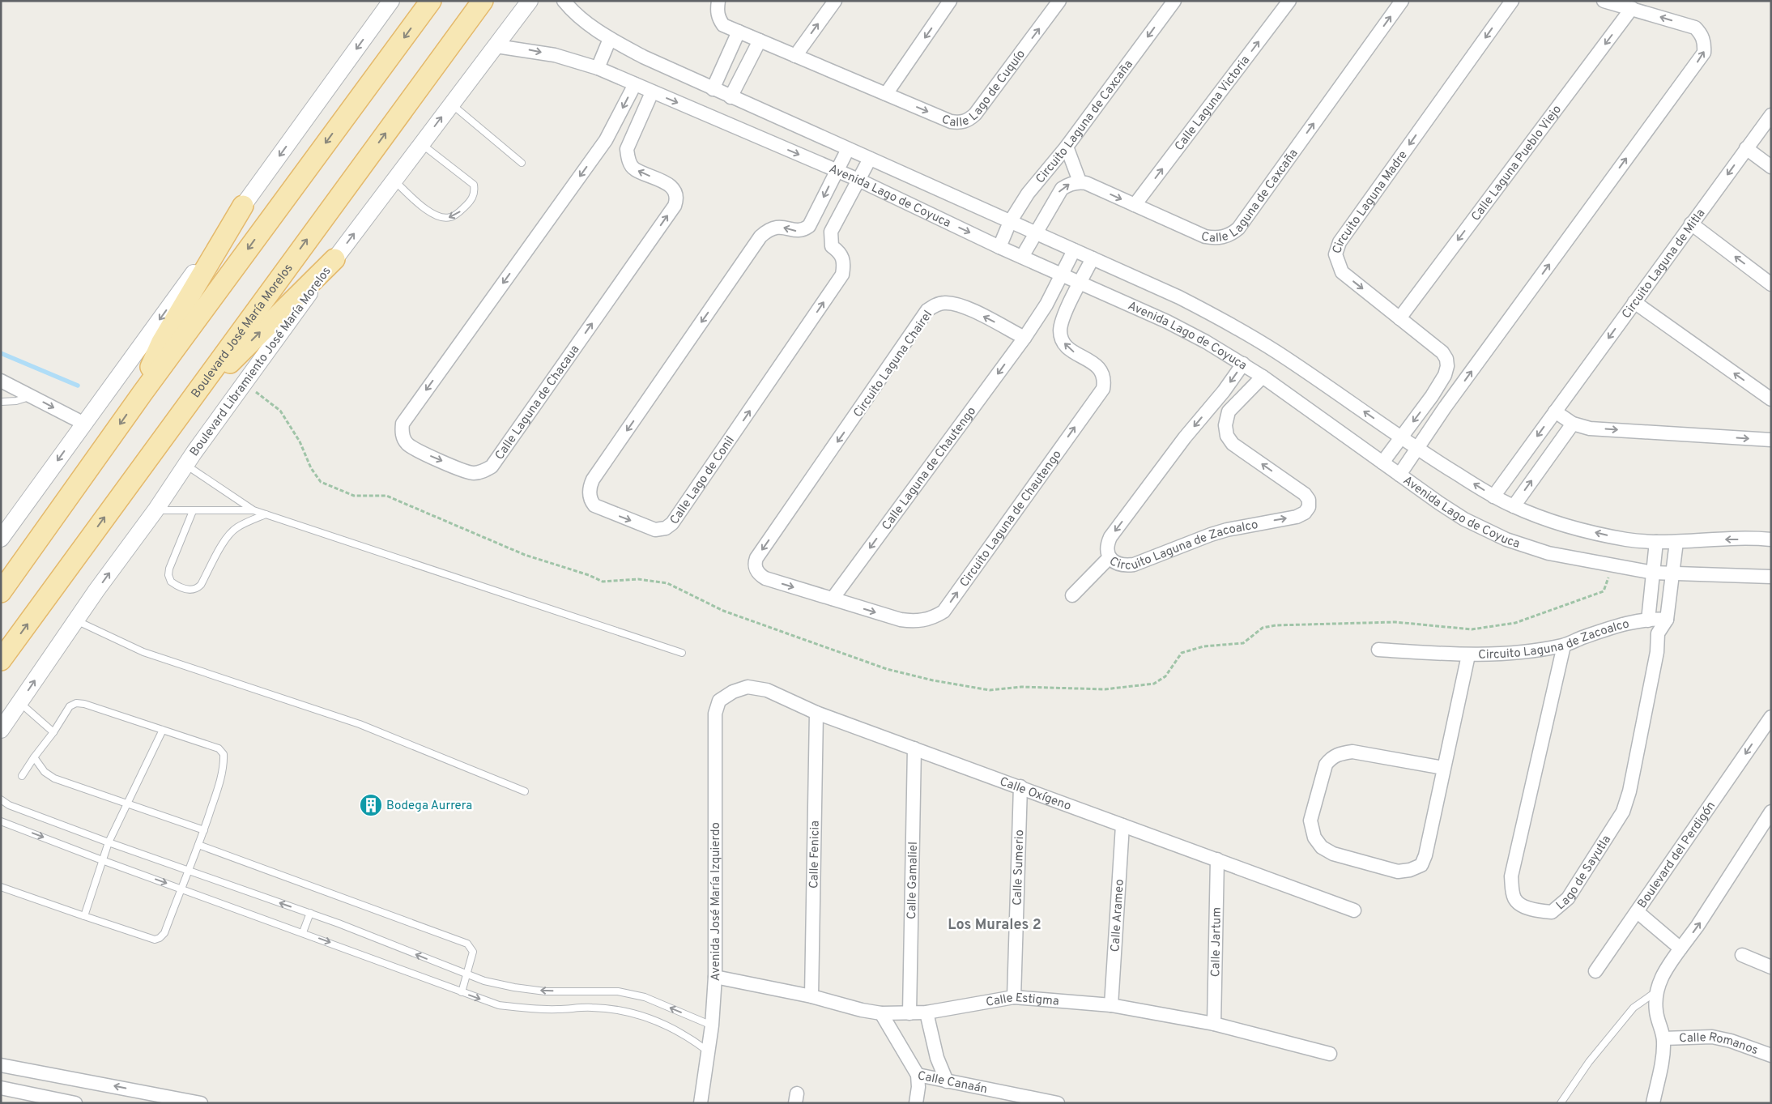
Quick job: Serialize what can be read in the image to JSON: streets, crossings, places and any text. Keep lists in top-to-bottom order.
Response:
{
  "streets": {
    "main road": ["Boulevard José María Morelos"],
    "street": [
      "Calle Lago de Cuquío",
      "Calle Laguna Victoria",
      "Circuito Laguna de Caxcaña",
      "Calle Laguna Pueblo Viejo",
      "Calle Laguna de Caxcaña",
      "Avenida Lago de Coyuca",
      "Circuito Laguna Madre",
      "Circuito Laguna de Mitla",
      "Boulevard Libramiento José María Morelos",
      "Circuito Laguna Chairel",
      "Calle Laguna de Chacaua",
      "Calle Laguna de Chautengo",
      "Calle Lago de Conil",
      "Circuito Laguna de Chautengo",
      "Circuito Laguna de Zacoalco",
      "Calle Oxígeno",
      "Calle Fenicia",
      "Boulevard del Perdigón",
      "Calle Sumerio",
      "Lago de Sayutla",
      "Calle Gamaliel",
      "Avenida José María Izquierdo",
      "Calle Arameo",
      "Calle Jartum",
      "Calle Estigma",
      "Calle Romanos",
      "Calle Canaán"
    ]
  },
  "crossings": [
    ["Calle Laguna Victoria", "Calle Laguna de Caxcaña"],
    ["Circuito Laguna de Caxcaña", "Avenida Lago de Coyuca"],
    ["Calle Laguna Pueblo Viejo", "Circuito Laguna Madre"],
    ["Avenida Lago de Coyuca", "Circuito Laguna Madre"],
    ["Avenida Lago de Coyuca", "Circuito Laguna de Mitla"],
    ["Avenida Lago de Coyuca", "Boulevard Libramiento José María Morelos"],
    ["Avenida Lago de Coyuca", "Calle Laguna de Chacaua"],
    ["Avenida Lago de Coyuca", "Calle Lago de Conil"],
    ["Avenida Lago de Coyuca", "Circuito Laguna de Chautengo"],
    ["Avenida Lago de Coyuca", "Circuito Laguna de Zacoalco"],
    ["Circuito Laguna Chairel", "Calle Laguna de Chautengo"],
    ["Circuito Laguna Chairel", "Circuito Laguna de Chautengo"],
    ["Calle Laguna de Chautengo", "Circuito Laguna de Chautengo"],
    ["Circuito Laguna de Zacoalco", "Lago de Sayutla"],
    ["Calle Oxígeno", "Calle Fenicia"],
    ["Calle Oxígeno", "Calle Sumerio"],
    ["Calle Oxígeno", "Calle Gamaliel"],
    ["Calle Oxígeno", "Avenida José María Izquierdo"],
    ["Calle Oxígeno", "Calle Arameo"],
    ["Calle Oxígeno", "Calle Jartum"],
    ["Calle Fenicia", "Calle Estigma"],
    ["Calle Sumerio", "Calle Estigma"],
    ["Calle Gamaliel", "Calle Estigma"],
    ["Avenida José María Izquierdo", "Calle Estigma"],
    ["Calle Arameo", "Calle Estigma"],
    ["Calle Jartum", "Calle Estigma"],
    ["Calle Estigma", "Calle Canaán"]
  ],
  "one_way": [
    "Calle Lago de Cuquío",
    "Calle Laguna Victoria",
    "Circuito Laguna de Caxcaña",
    "Calle Laguna Pueblo Viejo",
    "Calle Laguna de Caxcaña",
    "Circuito Laguna Madre",
    "Circuito Laguna Chairel",
    "Calle Laguna de Chautengo"
  ],
  "districts": ["Los Murales 2"],
  "places": {
    "building": ["Bodega Aurrera"]
  }
}
